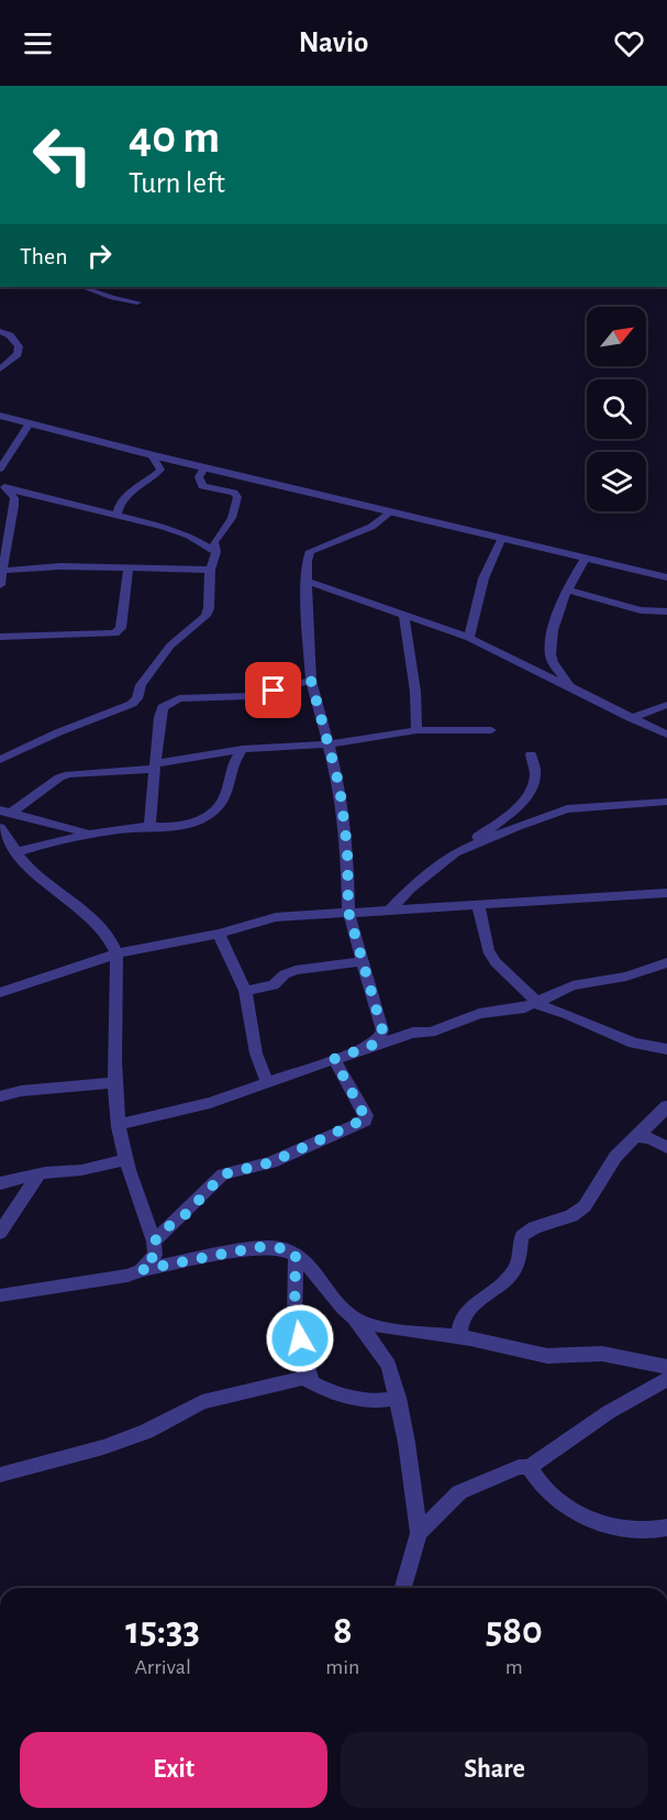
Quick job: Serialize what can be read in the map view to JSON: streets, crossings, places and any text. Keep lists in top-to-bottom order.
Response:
{
  "north": "top right",
  "page": {
    "header": "Navio",
    "turn": ["40 m", "Turn left"],
    "then": "Then",
    "eta": [
      "15:33",
      "Arrival",
      "8",
      "min",
      "580",
      "m"
    ],
    "buttons": ["Exit", "Share"]
  }
}
